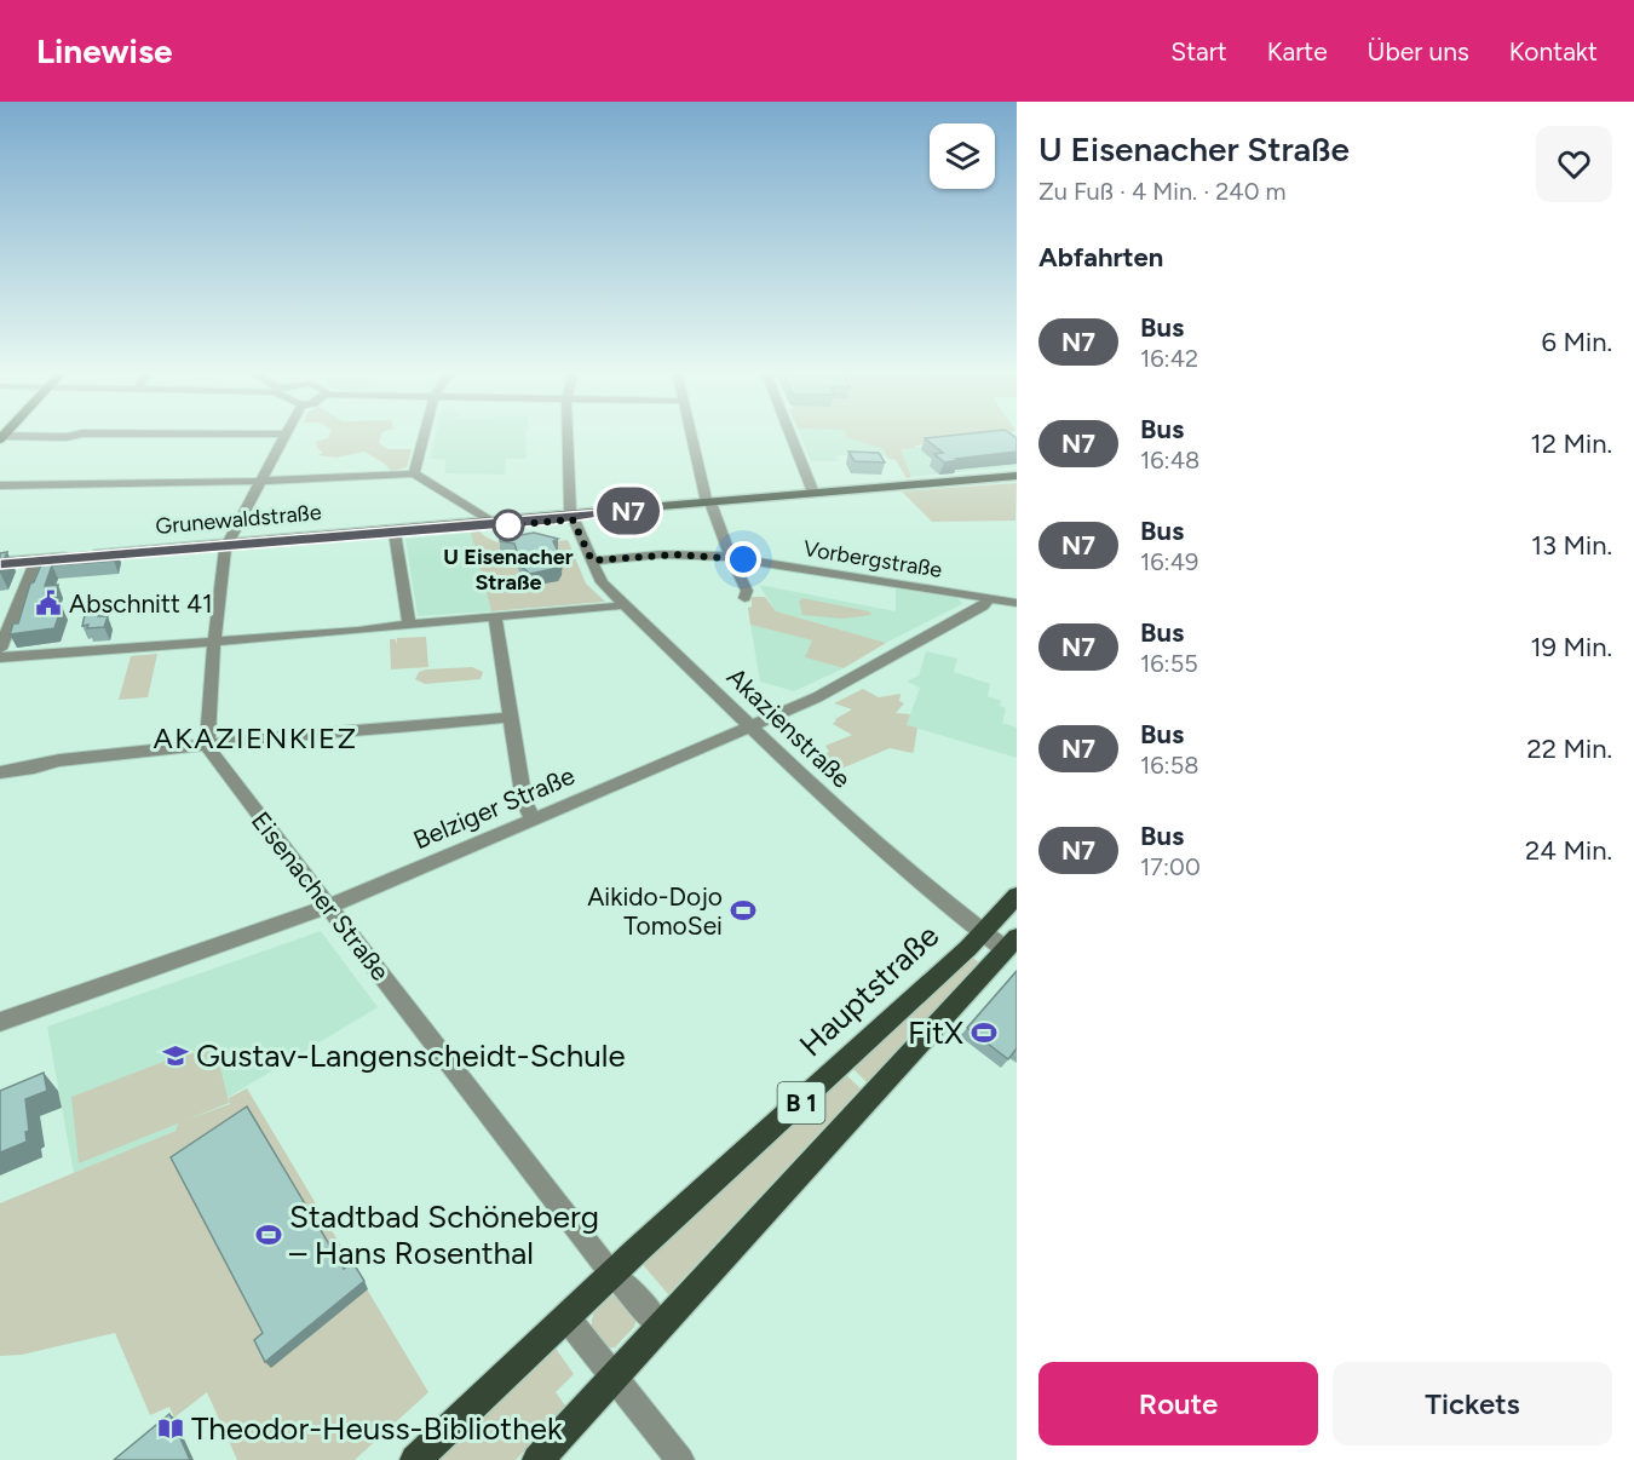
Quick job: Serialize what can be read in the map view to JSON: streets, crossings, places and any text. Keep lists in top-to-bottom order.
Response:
{
  "streets": {
    "main road": ["Grunewaldstraße", "Hauptstraße", "B 1"],
    "street": [
      "Vorbergstraße",
      "Akazienstraße",
      "Belziger Straße",
      "Eisenacher Straße"
    ]
  },
  "crossings": [
    ["Grunewaldstraße", "Akazienstraße"],
    ["Vorbergstraße", "Akazienstraße"],
    ["Vorbergstraße", "Belziger Straße"],
    ["Akazienstraße", "Belziger Straße"],
    ["Akazienstraße", "Hauptstraße"],
    ["Belziger Straße", "Eisenacher Straße"],
    ["Eisenacher Straße", "Hauptstraße"]
  ],
  "districts": ["AKAZIENKIEZ"],
  "places": {
    "other": ["U Eisenacher Straße"],
    "public building": ["Abschnitt 41"],
    "sports": ["Aikido-Dojo TomoSei", "FitX", "Stadtbad Schöneberg – Hans Rosenthal"],
    "school or university": ["Gustav-Langenscheidt-Schule"],
    "library": ["Theodor-Heuss-Bibliothek"]
  },
  "lines": ["bus line N7"],
  "page": {
    "header": "Linewise",
    "nav": [
      "Start",
      "Karte",
      "Über uns",
      "Kontakt"
    ],
    "on_map": "N7",
    "heading": [
      ["U Eisenacher Straße", "Zu Fuß · 4 Min. · 240 m"],
      "Abfahrten"
    ],
    "list": [
      {
        "mark": "N7",
        "name": "Bus",
        "note": "16:42",
        "value": "6 Min."
      },
      {
        "mark": "N7",
        "name": "Bus",
        "note": "16:48",
        "value": "12 Min."
      },
      {
        "mark": "N7",
        "name": "Bus",
        "note": "16:49",
        "value": "13 Min."
      },
      {
        "mark": "N7",
        "name": "Bus",
        "note": "16:55",
        "value": "19 Min."
      },
      {
        "mark": "N7",
        "name": "Bus",
        "note": "16:58",
        "value": "22 Min."
      },
      {
        "mark": "N7",
        "name": "Bus",
        "note": "17:00",
        "value": "24 Min."
      }
    ],
    "buttons": ["Route", "Tickets"]
  }
}
